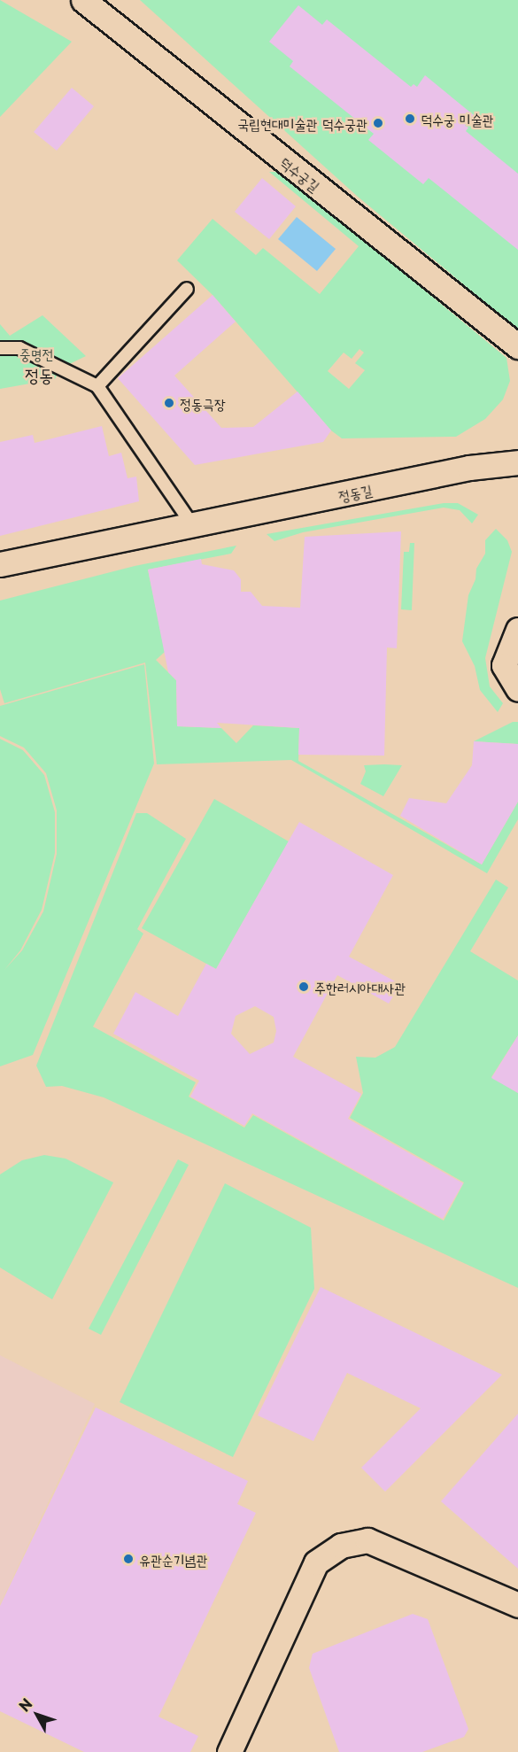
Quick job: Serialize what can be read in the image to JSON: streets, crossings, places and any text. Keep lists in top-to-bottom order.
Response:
{
  "streets": {
    "street": ["덕수궁길", "정동길"]
  },
  "districts": ["정동"],
  "parks": ["중명전"],
  "places": [
    "덕수궁 미술관",
    "국립현대미술관 덕수궁관",
    "정동극장",
    "주한러시아대사관",
    "유관순기념관"
  ],
  "north": "top left"
}
